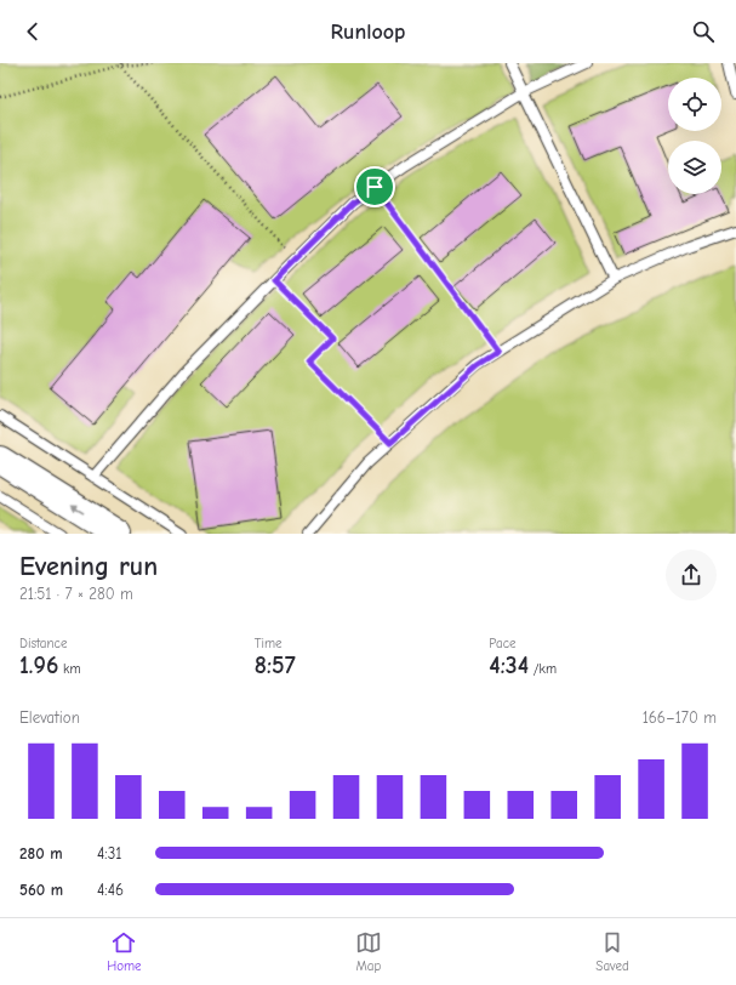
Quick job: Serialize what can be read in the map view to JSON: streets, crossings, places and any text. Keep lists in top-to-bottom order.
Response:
{
  "page": {
    "header": "Runloop",
    "heading": ["Evening run", "21:51 · 7 × 280 m"],
    "stats": [
      ["Distance", "1.96 km"],
      ["Time", "8:57"],
      ["Pace", "4:34 /km"]
    ],
    "chart": ["Elevation", "166–170 m"],
    "list": [
      {
        "name": "280 m",
        "note": "4:31"
      },
      {
        "name": "560 m",
        "note": "4:46"
      }
    ],
    "tabs": ["Home", "Map", "Saved"]
  }
}
